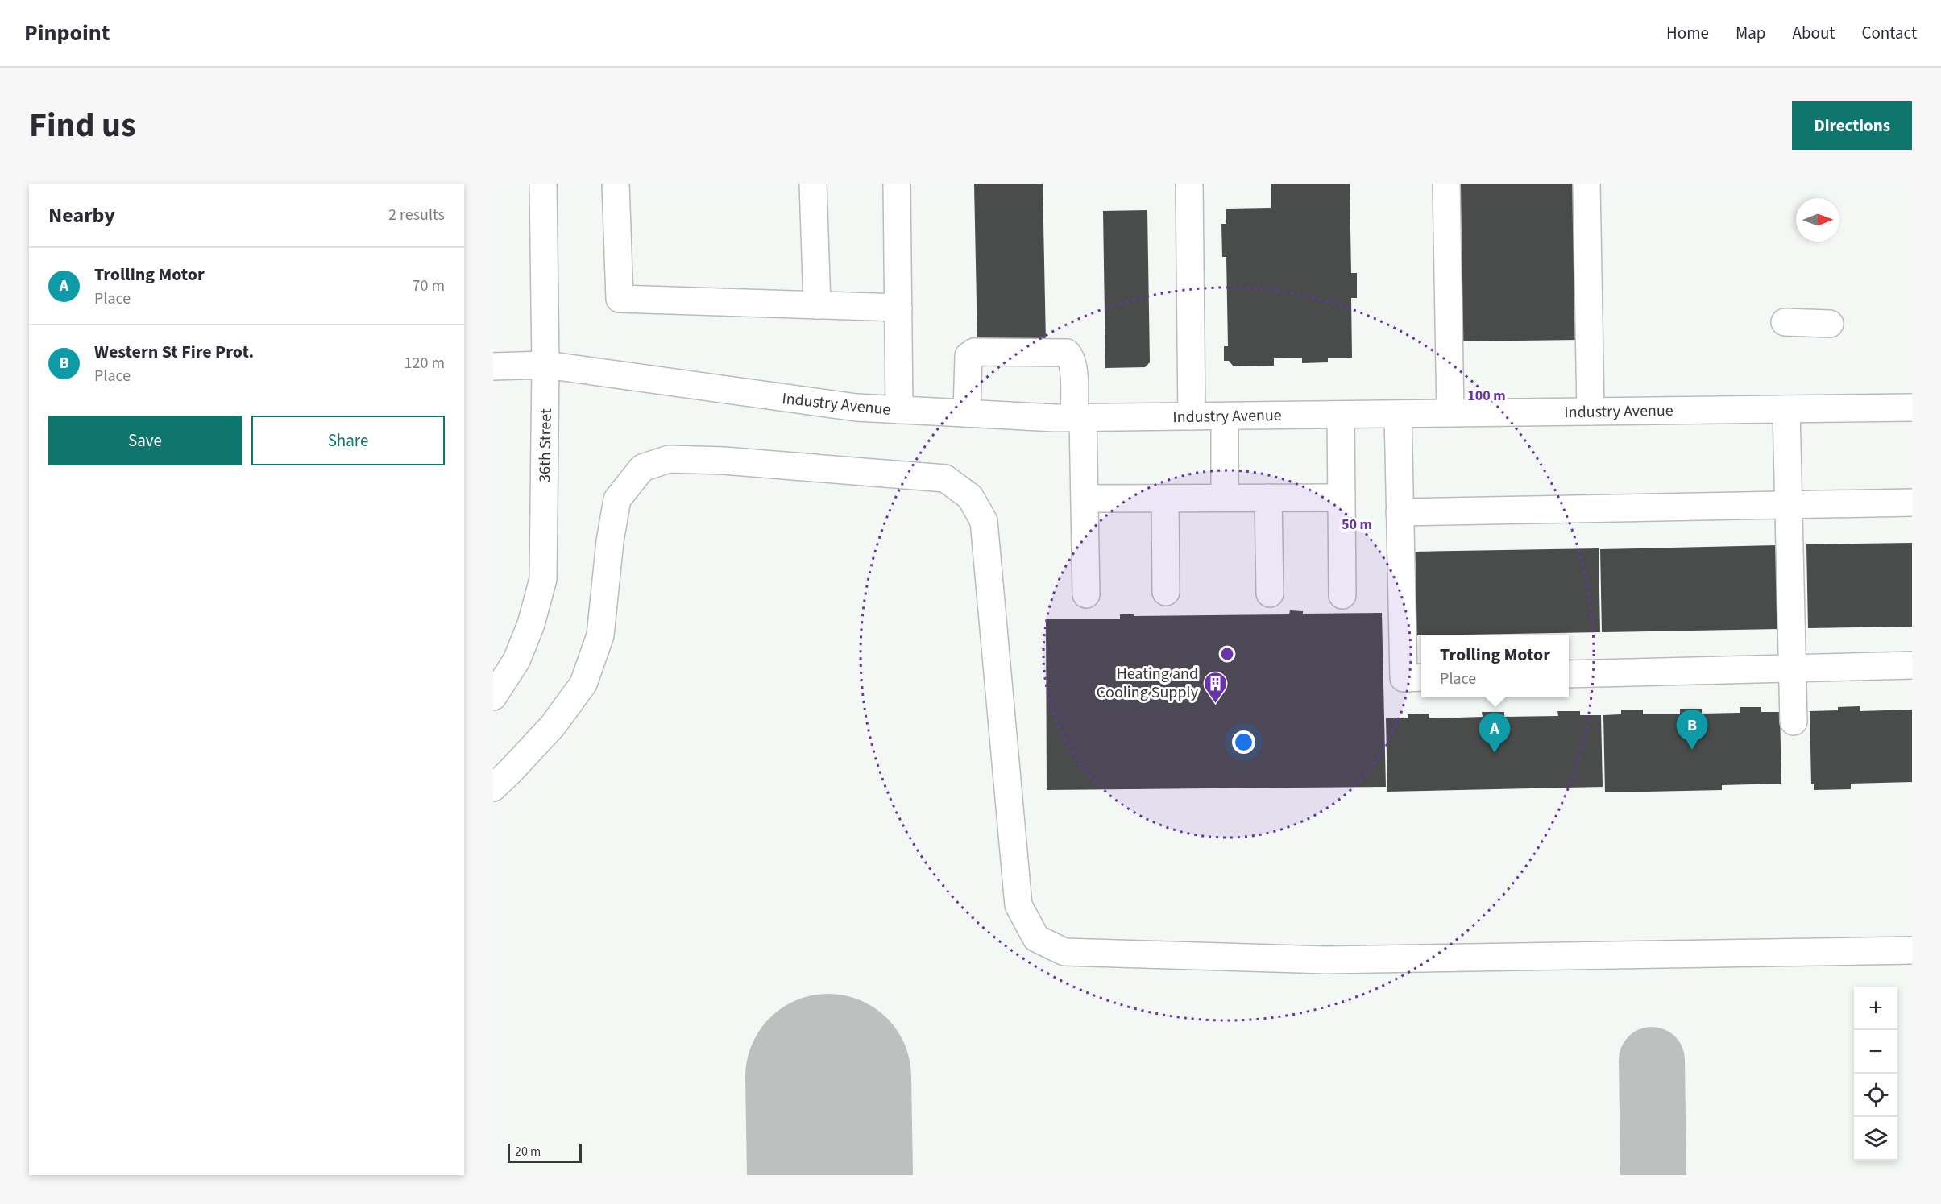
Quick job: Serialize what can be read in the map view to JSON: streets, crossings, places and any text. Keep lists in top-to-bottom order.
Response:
{
  "streets": {
    "street": ["Industry Avenue", "36th Street"]
  },
  "crossings": [
    ["Industry Avenue", "36th Street"]
  ],
  "places": {
    "building": ["Heating and Cooling Supply"]
  },
  "scale_bar": "20 m",
  "north": "right",
  "page": {
    "header": "Pinpoint",
    "nav": [
      "Home",
      "Map",
      "About",
      "Contact"
    ],
    "title": "Find us",
    "buttons": [
      "Directions",
      ["Save", "Share"]
    ],
    "heading": ["Nearby", "2 results"],
    "list": [
      {
        "mark": "A",
        "name": "Trolling Motor",
        "note": "Place",
        "value": "70 m"
      },
      {
        "mark": "B",
        "name": "Western St Fire Prot.",
        "note": "Place",
        "value": "120 m"
      }
    ],
    "popup": ["Trolling Motor", "Place"],
    "pins": ["B", "A"],
    "map_buttons": ["+", "−"],
    "scale": "20 m"
  },
  "rings": ["100 m", "50 m"]
}
